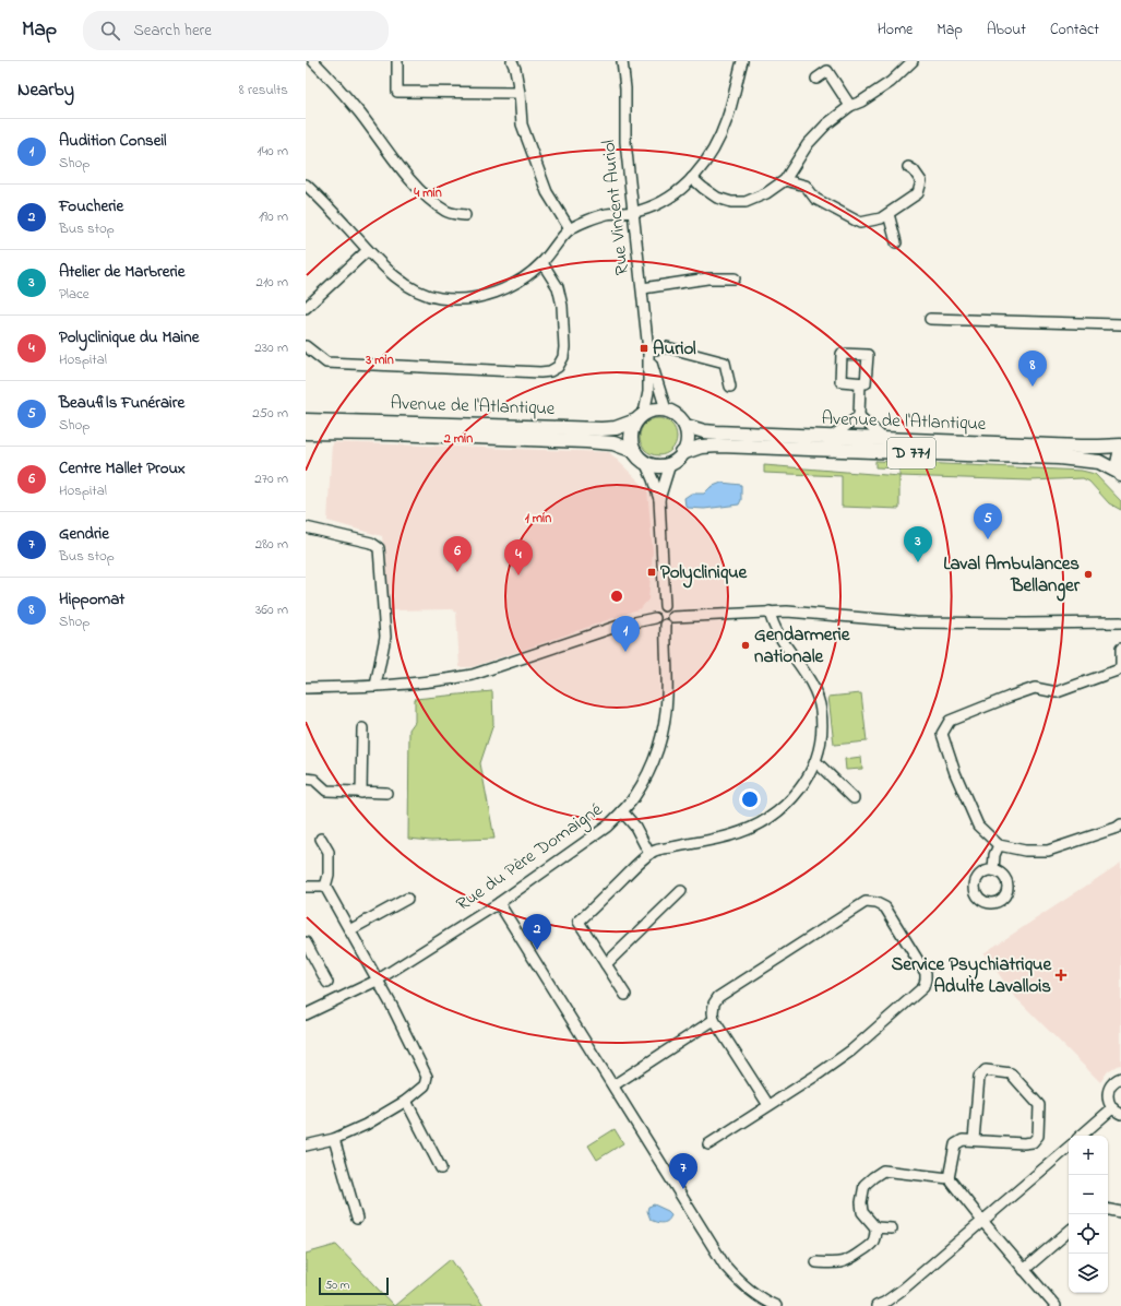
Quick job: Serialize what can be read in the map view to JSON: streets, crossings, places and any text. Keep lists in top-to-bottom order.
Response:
{
  "streets": {
    "main road": ["Avenue de l'Atlantique", "D 771"],
    "street": ["Rue Vincent Auriol", "Rue du Père Domaigné"]
  },
  "crossings": [
    ["Rue Vincent Auriol", "Avenue de l'Atlantique"]
  ],
  "places": {
    "transit": ["Auriol", "Polyclinique"],
    "other": ["Laval Ambulances Bellanger", "Gendarmerie nationale"],
    "health": ["Service Psychiatrique Adulte Lavallois"]
  },
  "scale_bar": "50 m",
  "page": {
    "header": "Map",
    "search": "Search here",
    "nav": [
      "Home",
      "Map",
      "About",
      "Contact"
    ],
    "heading": ["Nearby", "8 results"],
    "list": [
      {
        "mark": "1",
        "name": "Audition Conseil",
        "note": "Shop",
        "value": "140 m"
      },
      {
        "mark": "2",
        "name": "Foucherie",
        "note": "Bus stop",
        "value": "190 m"
      },
      {
        "mark": "3",
        "name": "Atelier de Marbrerie",
        "note": "Place",
        "value": "210 m"
      },
      {
        "mark": "4",
        "name": "Polyclinique du Maine",
        "note": "Hospital",
        "value": "230 m"
      },
      {
        "mark": "5",
        "name": "Beaufils Funéraire",
        "note": "Shop",
        "value": "250 m"
      },
      {
        "mark": "6",
        "name": "Centre Mallet Proux",
        "note": "Hospital",
        "value": "270 m"
      },
      {
        "mark": "7",
        "name": "Gendrie",
        "note": "Bus stop",
        "value": "280 m"
      },
      {
        "mark": "8",
        "name": "Hippomat",
        "note": "Shop",
        "value": "360 m"
      }
    ],
    "pins": [
      "8",
      "5",
      "3",
      "6",
      "4",
      "1",
      "2",
      "7"
    ],
    "map_buttons": ["+", "−"],
    "scale": "50 m"
  },
  "rings": [
    "4 min",
    "3 min",
    "2 min",
    "1 min"
  ]
}
